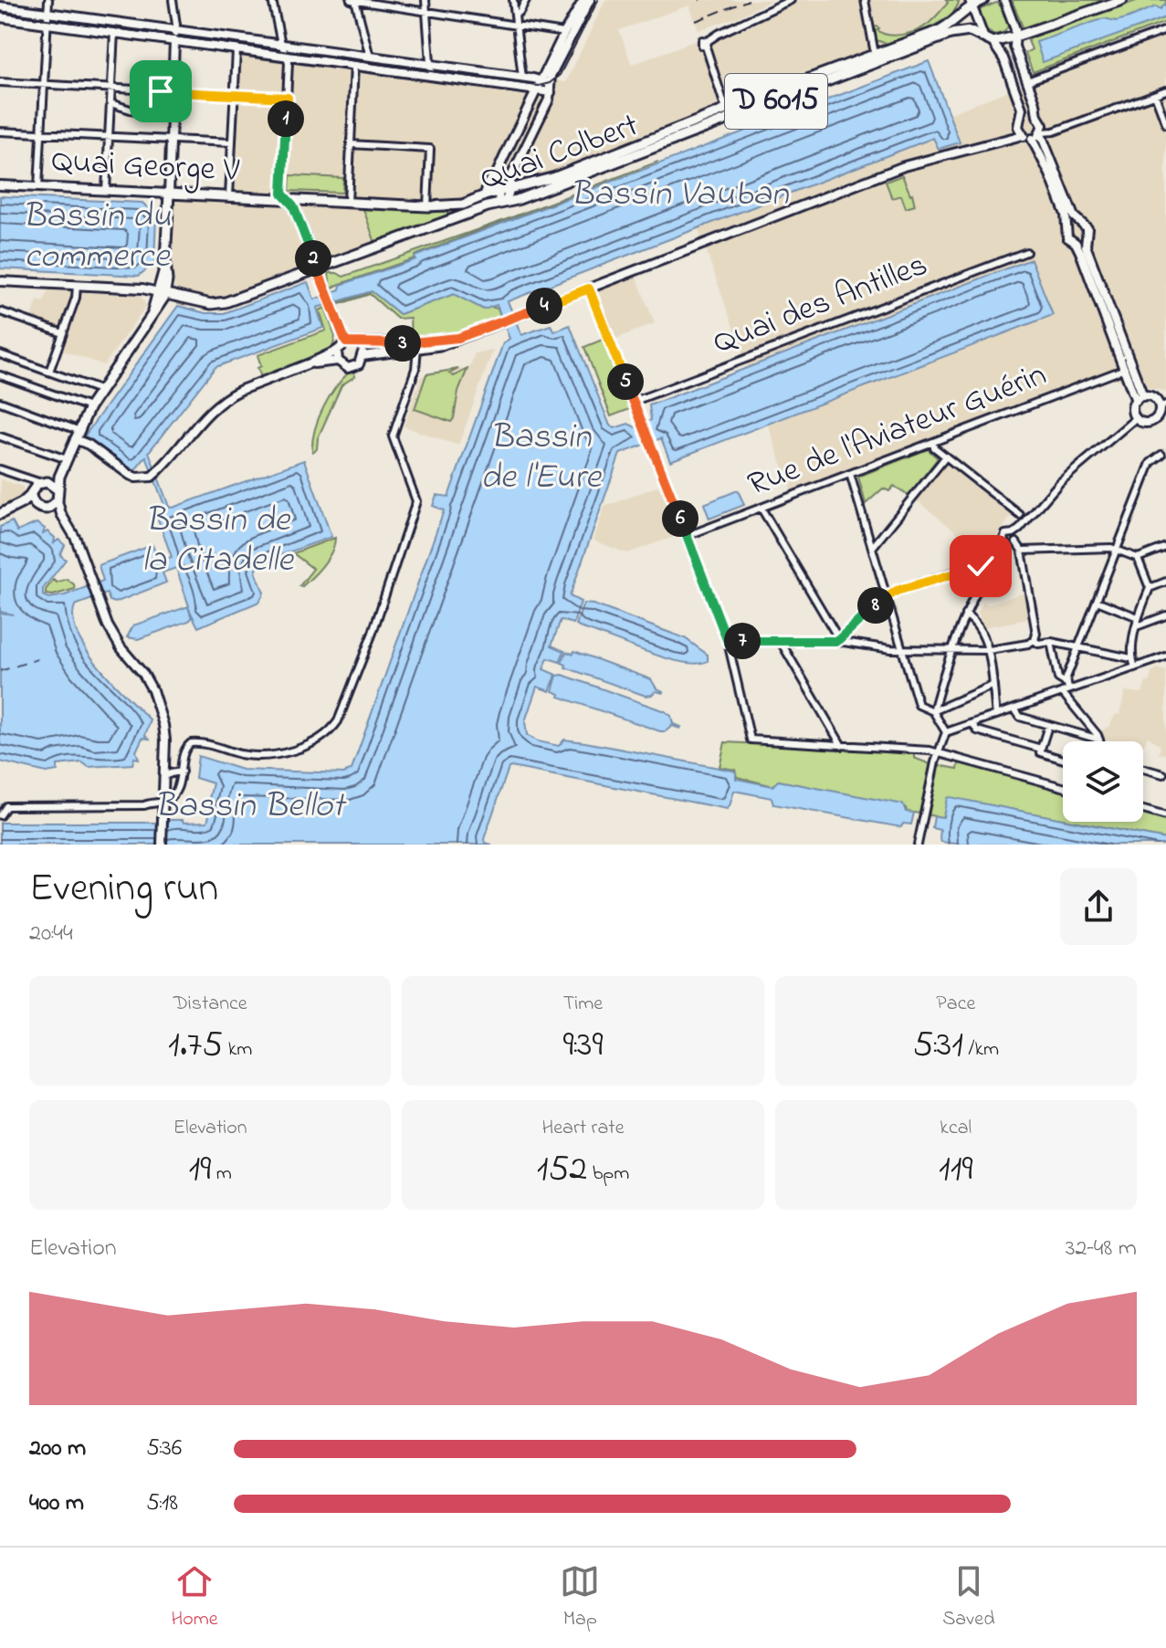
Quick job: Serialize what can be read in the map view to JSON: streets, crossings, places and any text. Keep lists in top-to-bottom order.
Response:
{
  "streets": {
    "main road": ["D 6015", "Quai Colbert", "Quai George V"],
    "street": ["Quai des Antilles", "Rue de l'Aviateur Guérin"]
  },
  "crossings": [
    ["D 6015", "Quai Colbert"],
    ["Quai Colbert", "Quai George V"]
  ],
  "water": [
    "Bassin Vauban",
    "Bassin du commerce",
    "Bassin de l'Eure",
    "Bassin de la Citadelle",
    "Bassin Bellot"
  ],
  "page": {
    "pins": [
      "1",
      "2",
      "4",
      "3",
      "5",
      "6",
      "8",
      "7"
    ],
    "heading": ["Evening run", "20:44"],
    "stats": [
      ["Distance", "1.75 km"],
      ["Time", "9:39"],
      ["Pace", "5:31 /km"],
      ["Elevation", "19 m"],
      ["Heart rate", "152 bpm"],
      ["kcal", "119"]
    ],
    "chart": ["Elevation", "32–48 m"],
    "list": [
      {
        "name": "200 m",
        "note": "5:36"
      },
      {
        "name": "400 m",
        "note": "5:18"
      }
    ],
    "tabs": ["Home", "Map", "Saved"]
  }
}
